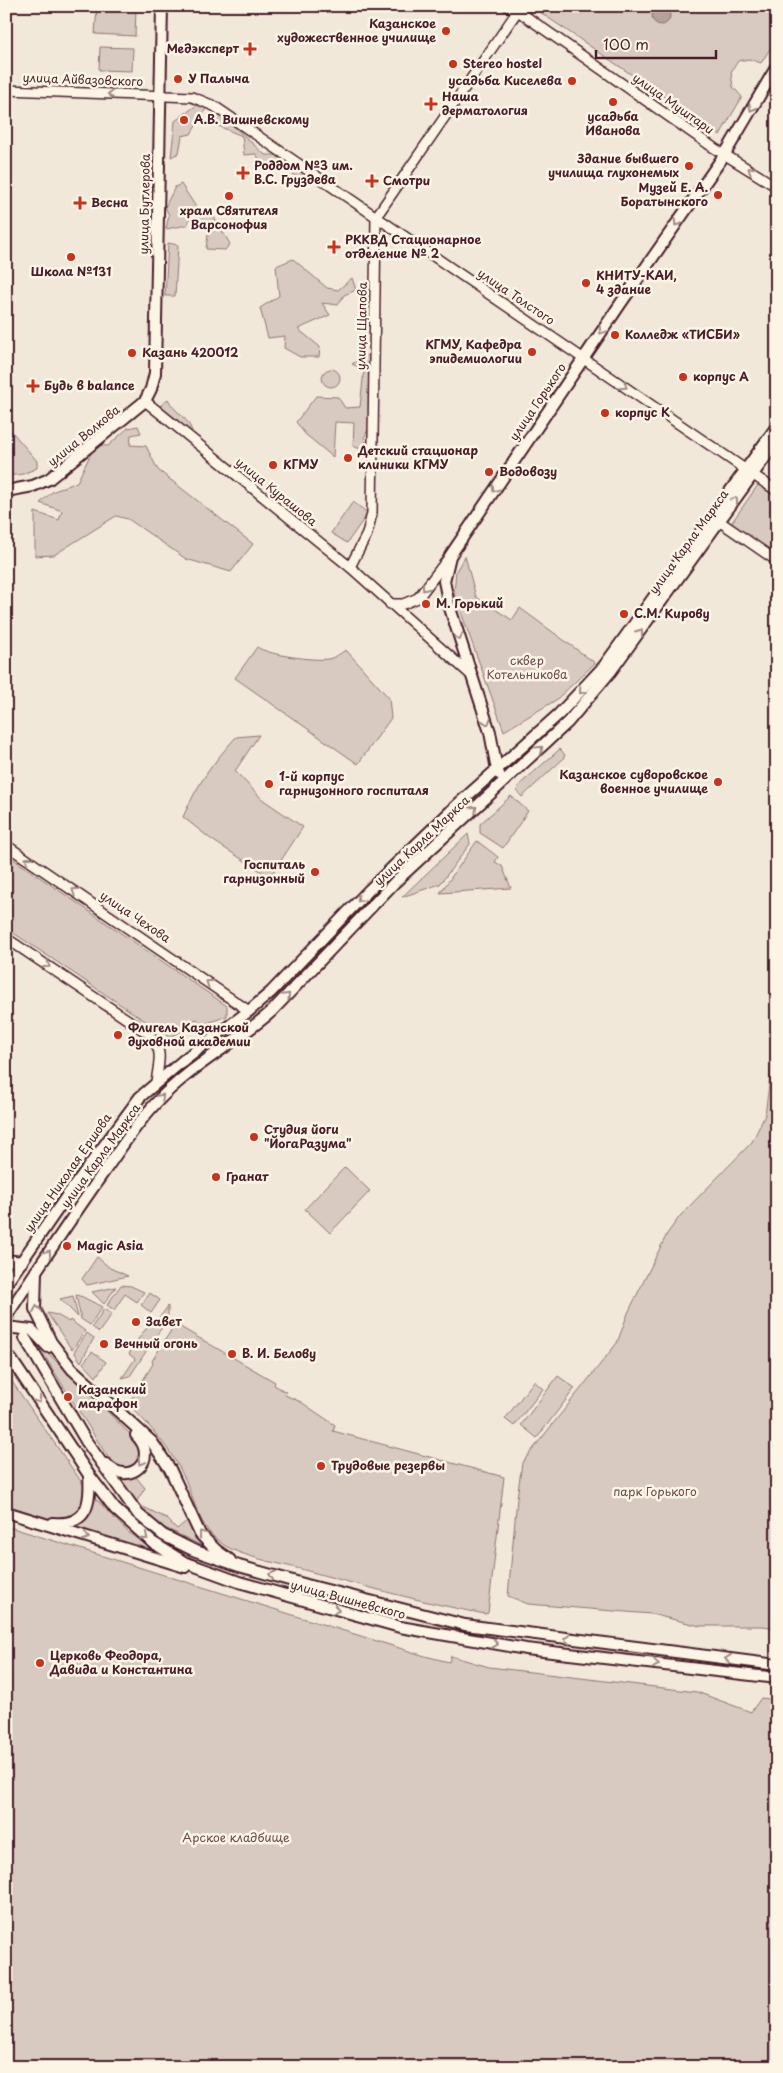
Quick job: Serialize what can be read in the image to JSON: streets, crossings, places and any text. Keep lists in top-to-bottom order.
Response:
{
  "streets": {
    "main road": [
      "улица Бутлерова",
      "улица Горького",
      "улица Волкова",
      "улица Карла Маркса",
      "улица Николая Ершова",
      "улица Вишневского"
    ],
    "street": [
      "улица Айвазовского",
      "улица Муштари",
      "улица Толстого",
      "улица Щапова",
      "улица Курашова",
      "улица Чехова"
    ]
  },
  "crossings": [
    ["улица Айвазовского", "улица Бутлерова"],
    ["улица Айвазовского", "улица Толстого"],
    ["улица Муштари", "улица Горького"],
    ["улица Бутлерова", "улица Толстого"],
    ["улица Бутлерова", "улица Волкова"],
    ["улица Бутлерова", "улица Курашова"],
    ["улица Толстого", "улица Щапова"],
    ["улица Толстого", "улица Горького"],
    ["улица Толстого", "улица Карла Маркса"],
    ["улица Щапова", "улица Курашова"],
    ["улица Горького", "улица Курашова"],
    ["улица Горького", "улица Карла Маркса"],
    ["улица Волкова", "улица Курашова"],
    ["улица Карла Маркса", "улица Чехова"],
    ["улица Карла Маркса", "улица Николая Ершова"]
  ],
  "one_way": ["улица Айвазовского", "улица Горького"],
  "parks": ["сквер Котельникова", "парк Горького", "Арское кладбище"],
  "places": {
    "other": [
      "Казанское художественное училище",
      "Stereo hostel",
      "У Палыча",
      "усадьба Киселева",
      "усадьба Иванова",
      "А.В. Вишневскому",
      "Здание бывшего училища глухонемых",
      "Музей Е. А. Боратынского",
      "храм Святителя Варсонофия",
      "Школа №131",
      "КНИТУ-КАИ, 4 здание",
      "Колледж «ТИСБИ»",
      "КГМУ, Кафедра эпидемиологии",
      "Казань 420012",
      "корпус А",
      "корпус К",
      "Детский стационар клиники КГМУ",
      "КГМУ",
      "Водовозу",
      "М. Горький",
      "С.М. Кирову",
      "Казанское суворовское военное училище",
      "1-й корпус гарнизонного госпиталя",
      "Госпиталь гарнизонный",
      "Флигель Казанской духовной академии",
      "Студия йоги \"ЙогаРазума\"",
      "Гранат",
      "Magic Asia",
      "Завет",
      "Вечный огонь",
      "В. И. Белову",
      "Казанский марафон",
      "Трудовые резервы",
      "Церковь Феодора, Давида и Константина"
    ],
    "health": [
      "Медэксперт",
      "Наша дерматология",
      "Роддом №3 им. В.С. Груздева",
      "Смотри",
      "Весна",
      "РККВД Стационарное отделение № 2",
      "Будь в balance"
    ]
  },
  "scale_bar": "100 m"
}
